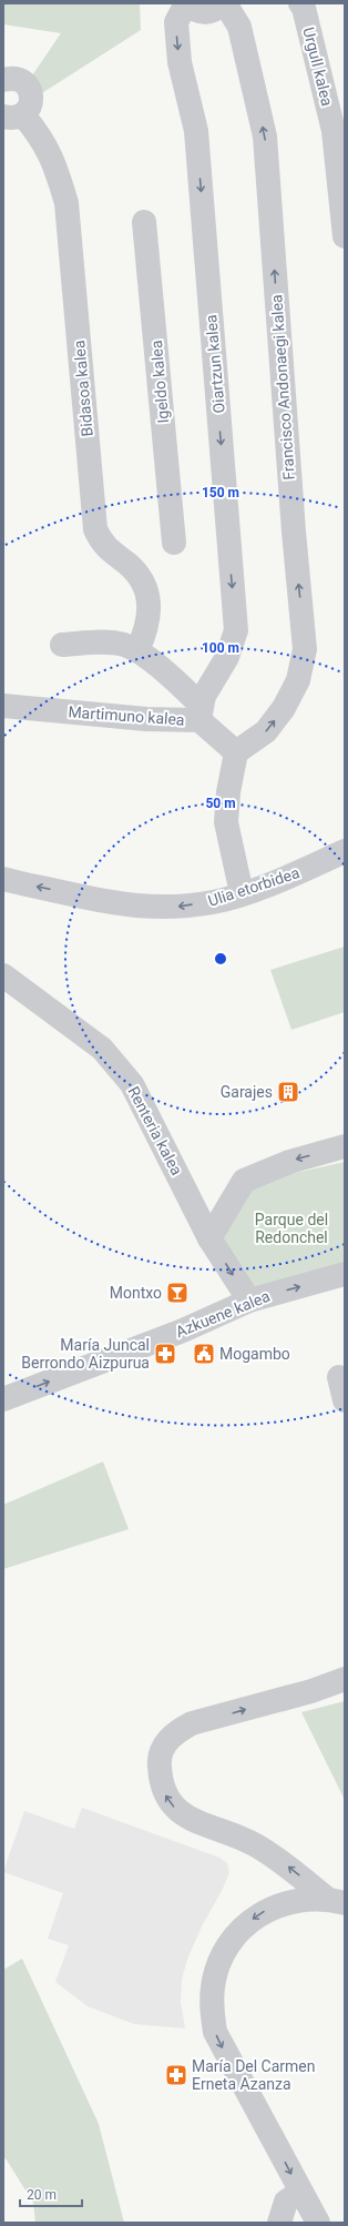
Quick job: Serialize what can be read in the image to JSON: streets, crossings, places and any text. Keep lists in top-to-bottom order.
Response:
{
  "streets": {
    "street": [
      "Urgull kalea",
      "Oiartzun kalea",
      "Igeldo kalea",
      "Francisco Andonaegi kalea",
      "Bidasoa kalea",
      "Martimuno kalea",
      "Ulia etorbidea",
      "Renteria kalea",
      "Azkuene kalea"
    ]
  },
  "crossings": [
    ["Oiartzun kalea", "Martimuno kalea"],
    ["Francisco Andonaegi kalea", "Martimuno kalea"],
    ["Renteria kalea", "Azkuene kalea"]
  ],
  "one_way": ["Oiartzun kalea", "Francisco Andonaegi kalea", "Ulia etorbidea"],
  "parks": ["Parque del Redonchel"],
  "places": {
    "building": ["Garajes"],
    "bar": ["Montxo"],
    "pharmacy": ["María Juncal Berrondo Aizpurua", "María Del Carmen Erneta Azanza"],
    "public building": ["Mogambo"]
  },
  "scale_bar": "20 m",
  "rings": ["150 m", "100 m", "50 m"]
}
